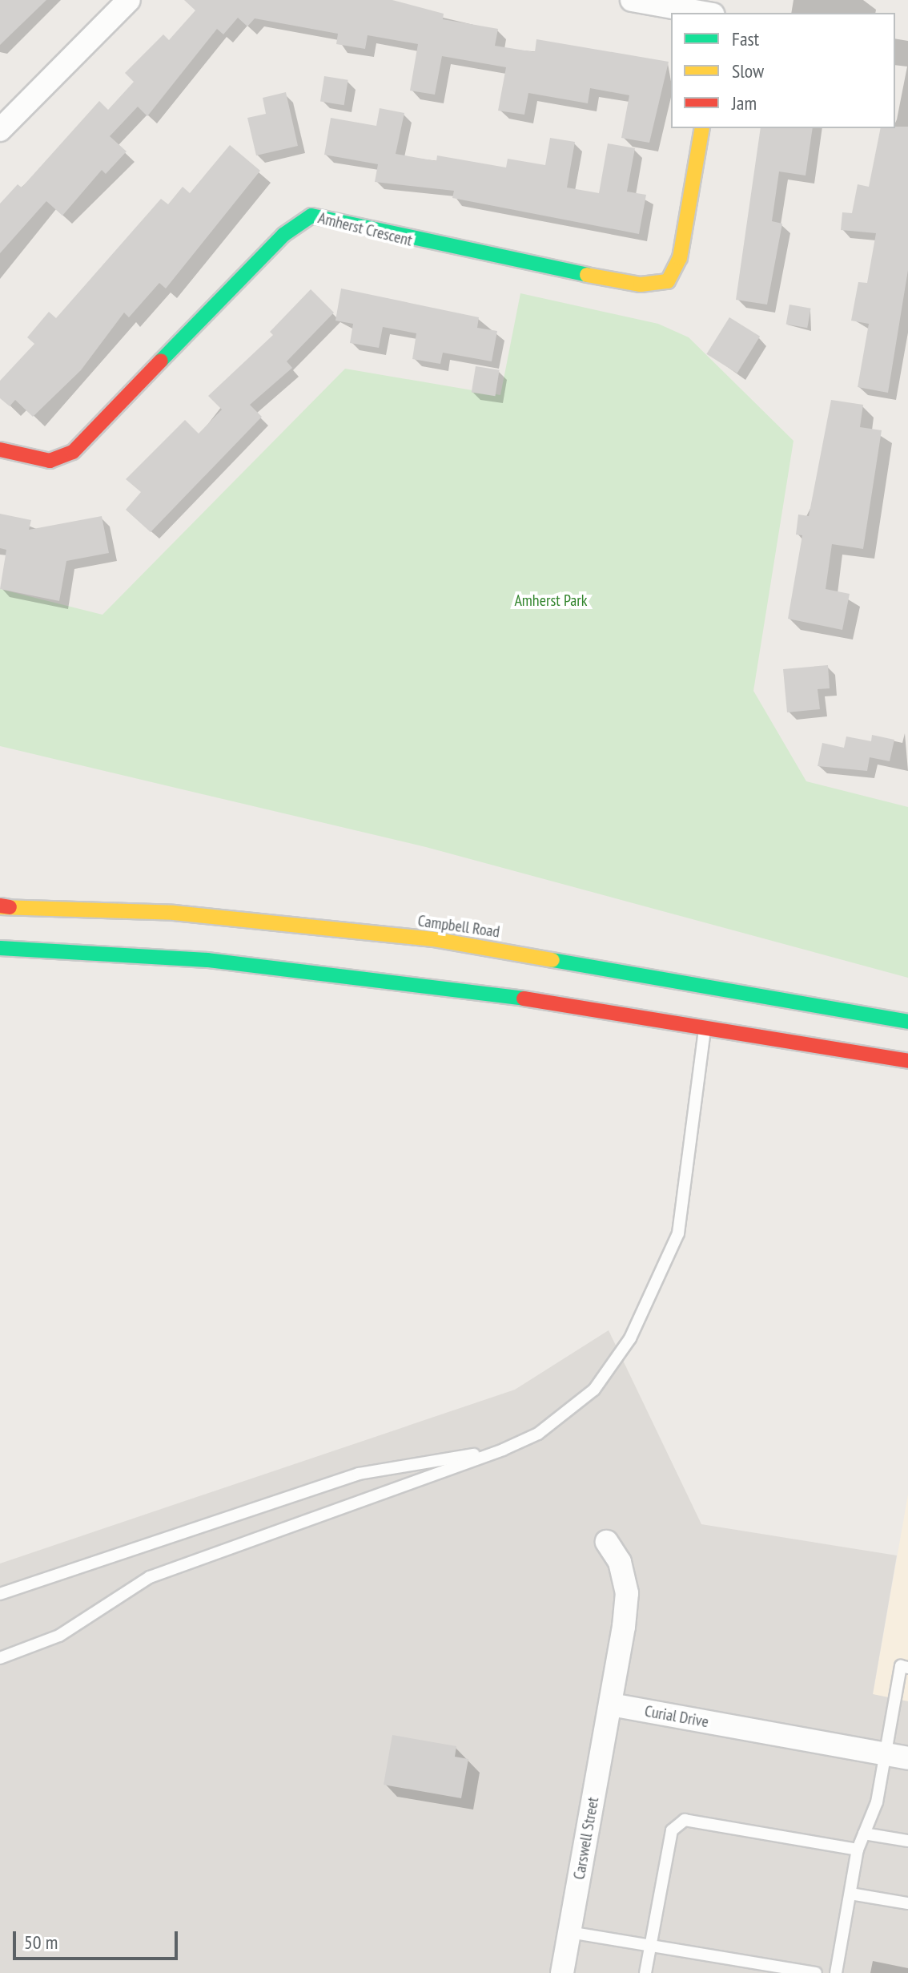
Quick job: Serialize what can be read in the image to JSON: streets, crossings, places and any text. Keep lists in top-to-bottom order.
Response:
{
  "streets": {
    "main road": ["Amherst Crescent", "Campbell Road"],
    "street": ["Curial Drive", "Carswell Street"]
  },
  "crossings": [
    ["Curial Drive", "Carswell Street"]
  ],
  "parks": ["Amherst Park"],
  "legend": ["Fast", "Slow", "Jam"],
  "scale_bar": "50 m"
}
